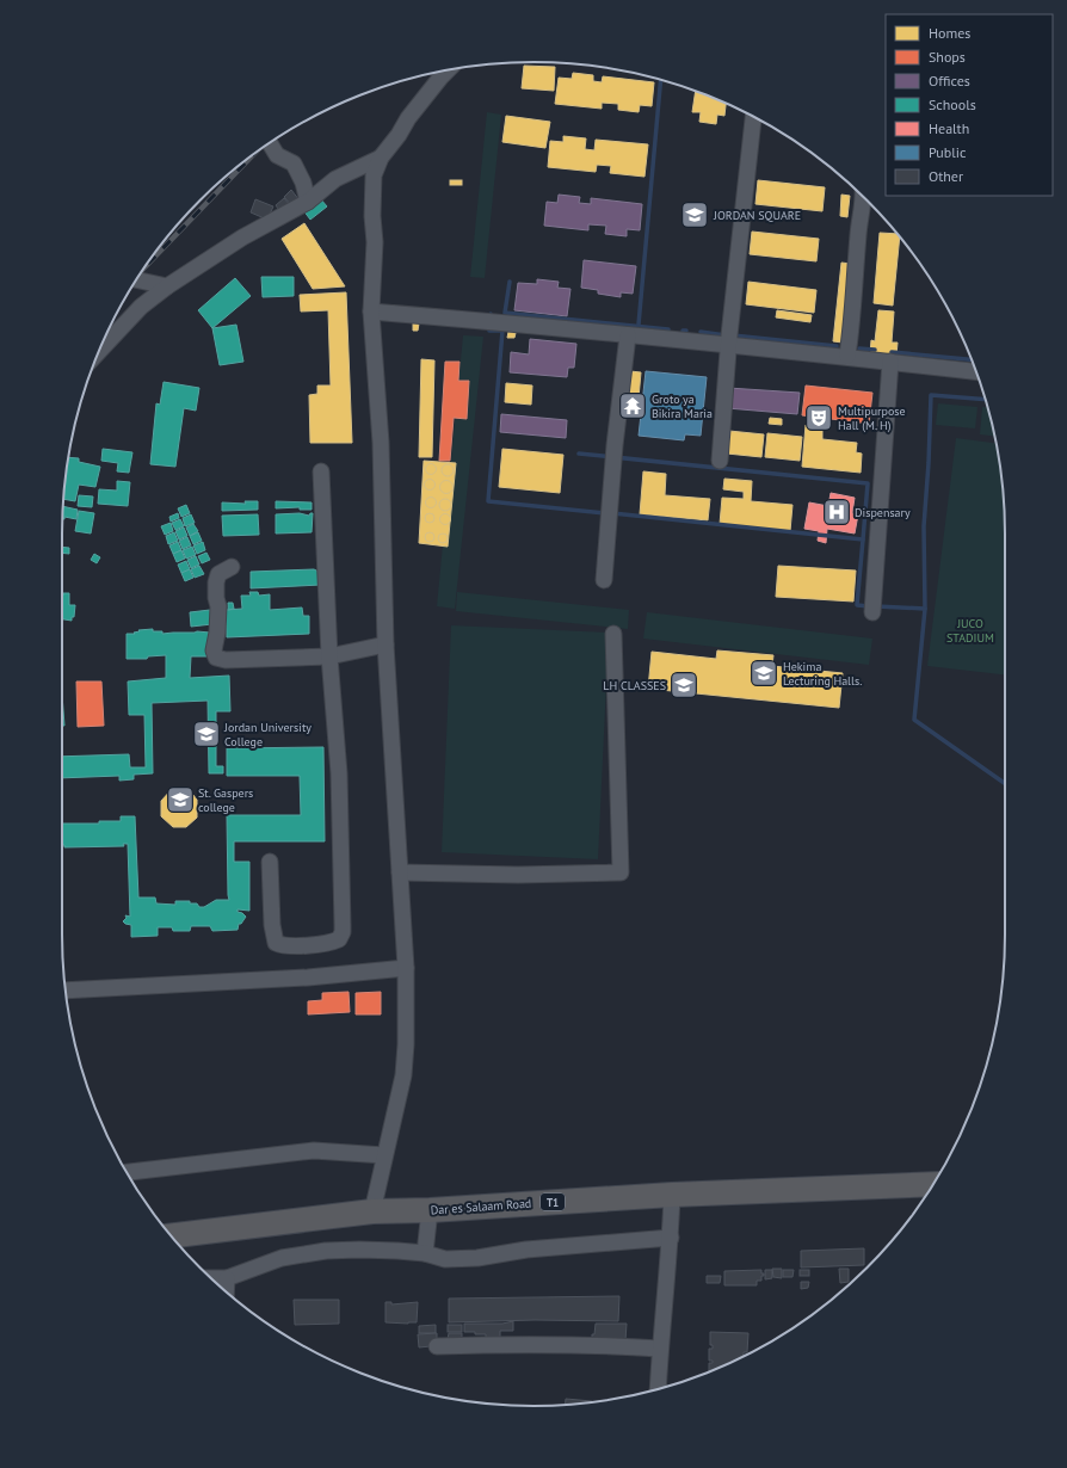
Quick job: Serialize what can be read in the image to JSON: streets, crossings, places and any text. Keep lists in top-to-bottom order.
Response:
{
  "streets": {
    "highway": ["T1", "Dar es Salaam Road"]
  },
  "parks": ["JUCO STADIUM"],
  "places": {
    "school or university": [
      "JORDAN SQUARE",
      "Hekima Lecturing Halls.",
      "LH CLASSES",
      "Jordan University College",
      "St. Gaspers college"
    ],
    "temple": ["Groto ya Bikira Maria"],
    "theatre": ["Multipurpose Hall (M. H)"],
    "hospital": ["Dispensary"]
  },
  "legend": [
    "Homes",
    "Shops",
    "Offices",
    "Schools",
    "Health",
    "Public",
    "Other"
  ]
}
